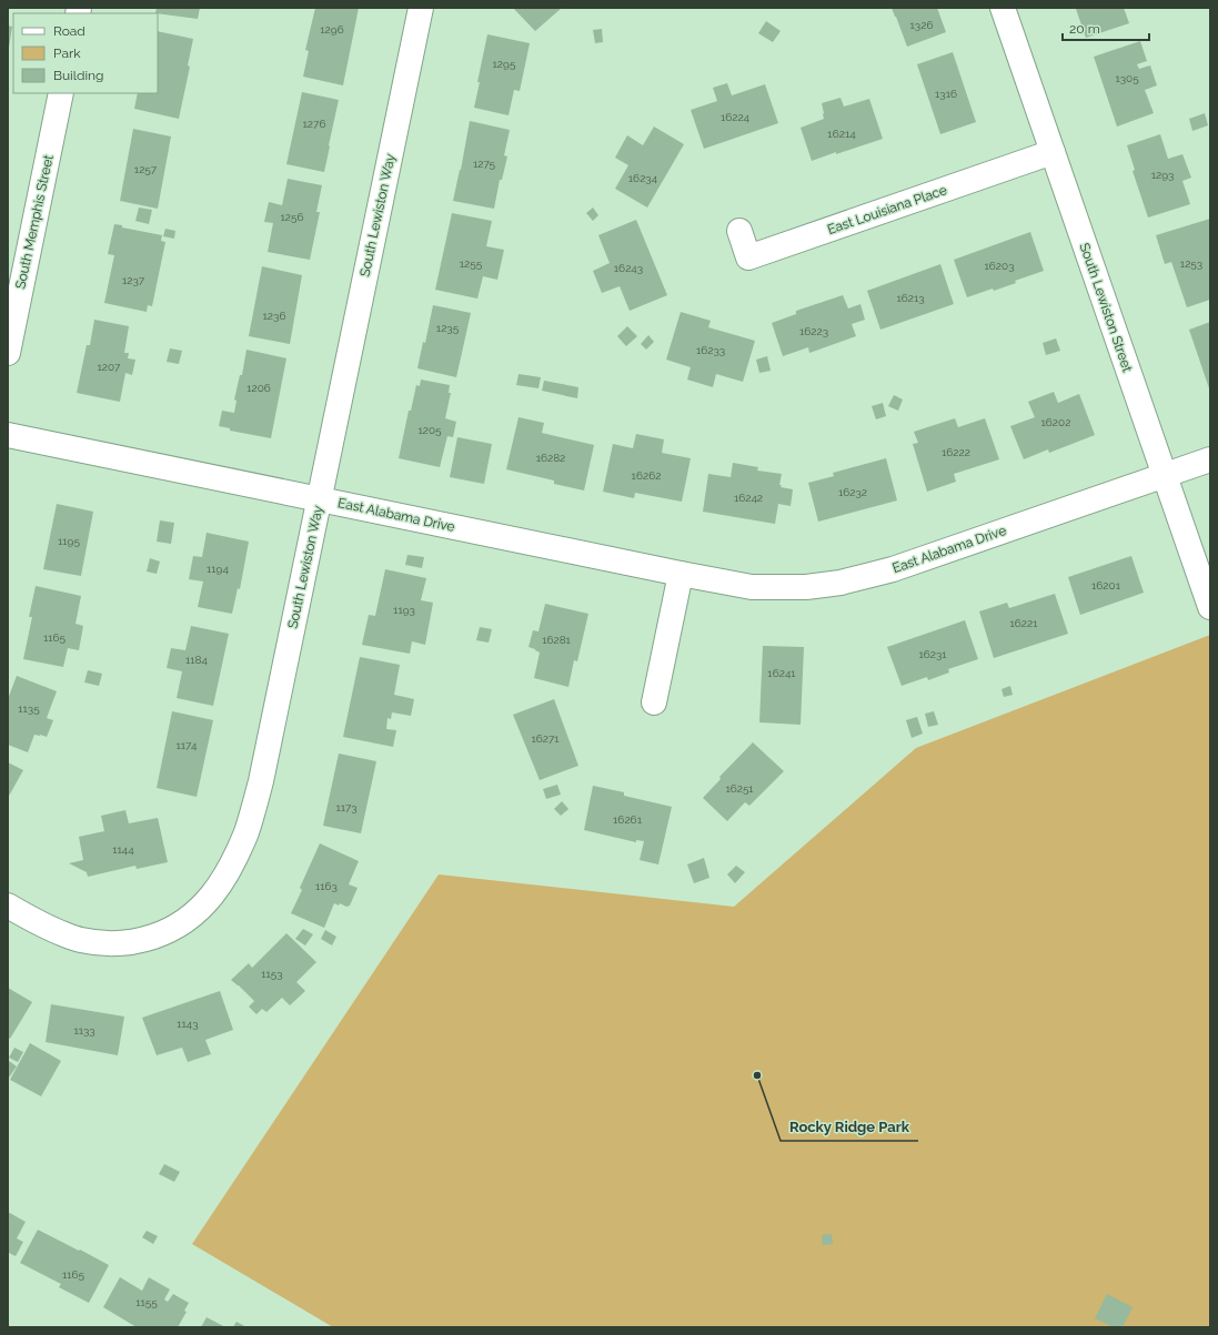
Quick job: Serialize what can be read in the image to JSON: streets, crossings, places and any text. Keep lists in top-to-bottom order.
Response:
{
  "streets": {
    "street": [
      "East Louisiana Place",
      "South Lewiston Way",
      "South Memphis Street",
      "South Lewiston Street",
      "East Alabama Drive"
    ]
  },
  "crossings": [
    ["East Louisiana Place", "South Lewiston Street"],
    ["South Lewiston Way", "East Alabama Drive"],
    ["South Lewiston Street", "East Alabama Drive"]
  ],
  "places": ["Rocky Ridge Park"],
  "house_numbers": [
    "1326",
    "1296",
    "1295",
    "1305",
    "1316",
    "16224",
    "1276",
    "16214",
    "1275",
    "1257",
    "1293",
    "16234",
    "1256",
    "1255",
    "1253",
    "16203",
    "16243",
    "1237",
    "16213",
    "1236",
    "1235",
    "16223",
    "16233",
    "1207",
    "1206",
    "16202",
    "1205",
    "16222",
    "16282",
    "16262",
    "16232",
    "16242",
    "1195",
    "1194",
    "16201",
    "1193",
    "16221",
    "1165",
    "16281",
    "16231",
    "1184",
    "16241",
    "1135",
    "16271",
    "1174",
    "16251",
    "1173",
    "16261",
    "1144",
    "1163",
    "1153",
    "1143",
    "1133",
    "1165",
    "1155"
  ],
  "legend": ["Road", "Park", "Building"],
  "scale_bar": "20 m"
}
